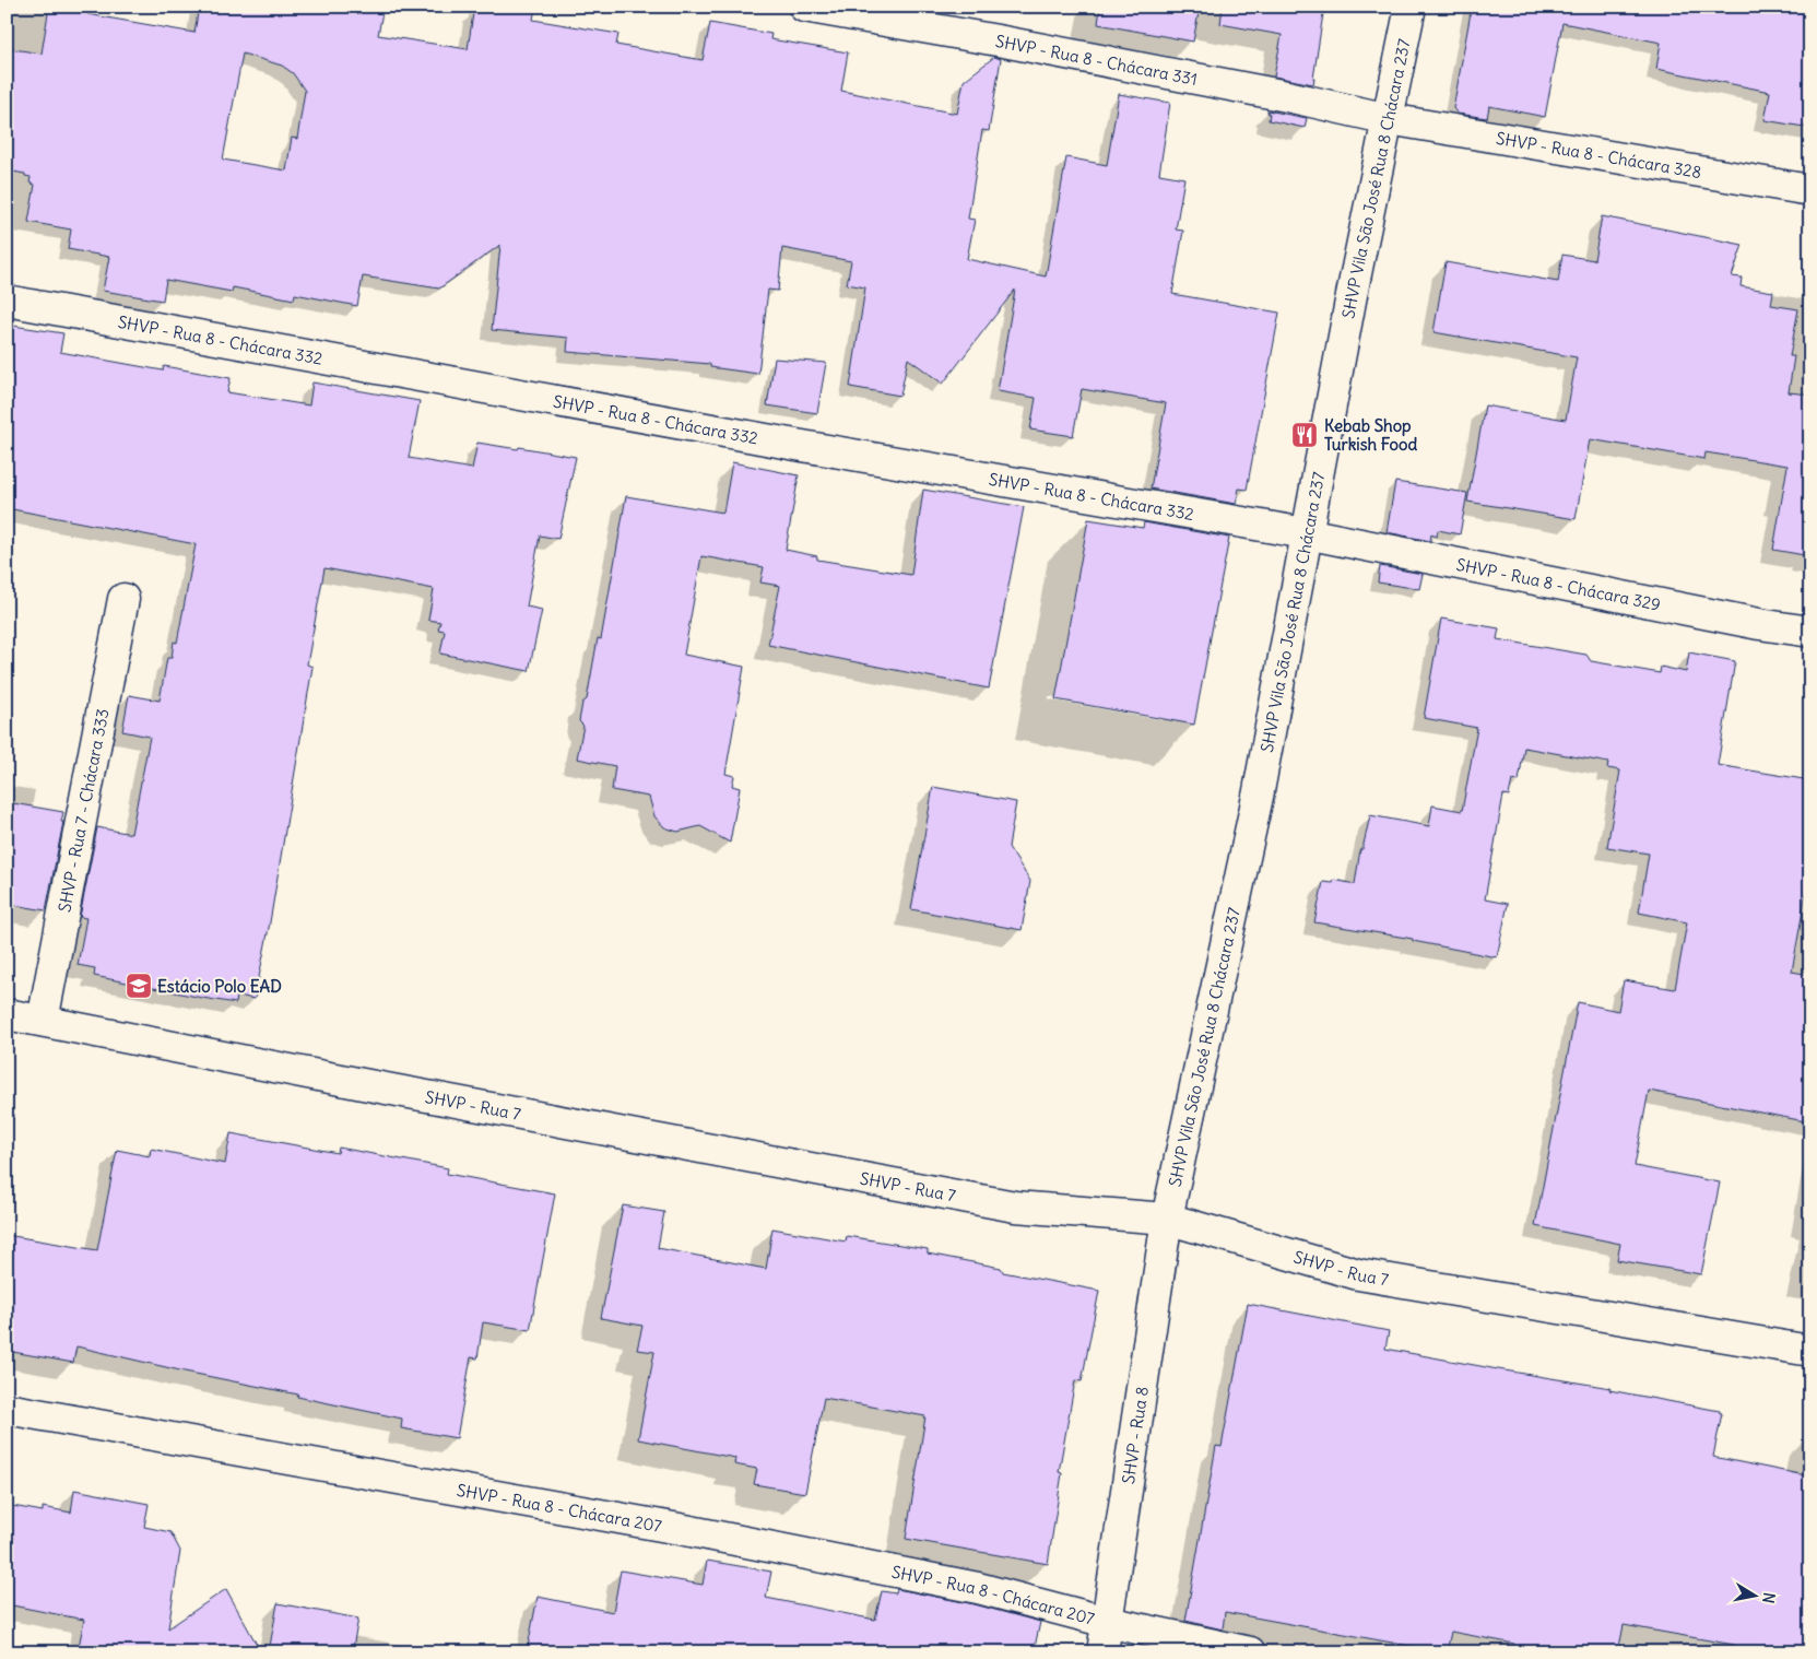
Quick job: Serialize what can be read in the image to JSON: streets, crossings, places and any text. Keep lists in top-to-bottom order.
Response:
{
  "streets": {
    "street": [
      "SHVP - Rua 8 - Chácara 331",
      "SHVP - Rua 8 - Chácara 328",
      "SHVP Vila São José Rua 8 Chácara 237",
      "SHVP - Rua 8 - Chácara 332",
      "SHVP - Rua 8 - Chácara 329",
      "SHVP - Rua 7 - Chácara 333",
      "SHVP - Rua 7",
      "SHVP - Rua 8",
      "SHVP - Rua 8 - Chácara 207"
    ]
  },
  "crossings": [
    ["SHVP - Rua 8 - Chácara 331", "SHVP - Rua 8 - Chácara 328"],
    ["SHVP - Rua 8 - Chácara 331", "SHVP Vila São José Rua 8 Chácara 237"],
    ["SHVP - Rua 8 - Chácara 328", "SHVP Vila São José Rua 8 Chácara 237"],
    ["SHVP Vila São José Rua 8 Chácara 237", "SHVP - Rua 8 - Chácara 332"],
    ["SHVP Vila São José Rua 8 Chácara 237", "SHVP - Rua 8 - Chácara 329"],
    ["SHVP Vila São José Rua 8 Chácara 237", "SHVP - Rua 7"],
    ["SHVP Vila São José Rua 8 Chácara 237", "SHVP - Rua 8"],
    ["SHVP - Rua 8 - Chácara 332", "SHVP - Rua 8 - Chácara 329"],
    ["SHVP - Rua 7 - Chácara 333", "SHVP - Rua 7"],
    ["SHVP - Rua 7", "SHVP - Rua 8"],
    ["SHVP - Rua 8", "SHVP - Rua 8 - Chácara 207"]
  ],
  "places": {
    "restaurant": ["Kebab Shop Turkish Food"],
    "school or university": ["Estácio Polo EAD"]
  },
  "north": "right"
}
